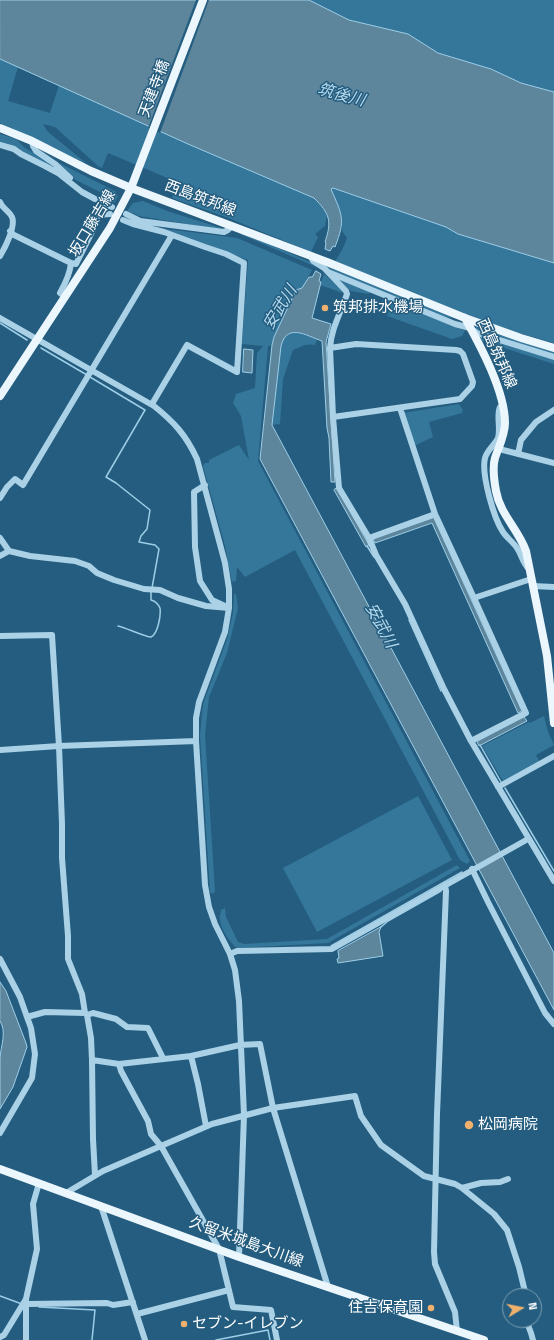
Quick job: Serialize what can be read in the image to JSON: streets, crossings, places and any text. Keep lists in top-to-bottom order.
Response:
{
  "streets": {
    "main road": [
      "天建寺橋",
      "西島筑邦線",
      "坂口藤吉線",
      "久留米城島大川線"
    ]
  },
  "crossings": [
    ["天建寺橋", "西島筑邦線"],
    ["天建寺橋", "坂口藤吉線"],
    ["西島筑邦線", "坂口藤吉線"]
  ],
  "water": ["筑後川", "安武川"],
  "places": [
    "筑邦排水機場",
    "松岡病院",
    "住吉保育園",
    "セブン-イレブン"
  ],
  "north": "right"
}
